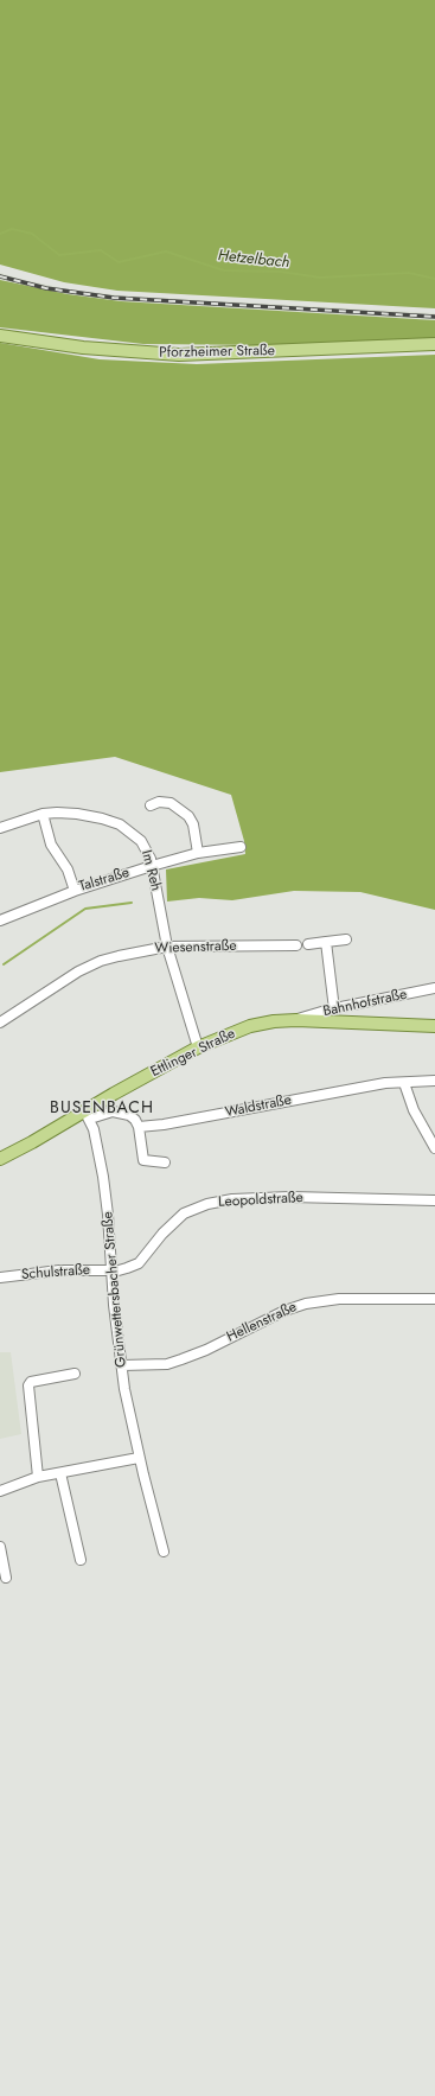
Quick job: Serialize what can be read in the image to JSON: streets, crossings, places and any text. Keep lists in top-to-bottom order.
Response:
{
  "streets": {
    "main road": ["Pforzheimer Straße", "Ettlinger Straße"],
    "street": [
      "Im Reh",
      "Talstraße",
      "Wiesenstraße",
      "Bahnhofstraße",
      "Waldstraße",
      "Leopoldstraße",
      "Schulstraße",
      "Grünwettersbacher Straße",
      "Hellenstraße"
    ]
  },
  "crossings": [
    ["Im Reh", "Talstraße"],
    ["Im Reh", "Wiesenstraße"],
    ["Im Reh", "Ettlinger Straße"],
    ["Bahnhofstraße", "Ettlinger Straße"],
    ["Ettlinger Straße", "Grünwettersbacher Straße"],
    ["Leopoldstraße", "Schulstraße"],
    ["Leopoldstraße", "Grünwettersbacher Straße"],
    ["Schulstraße", "Grünwettersbacher Straße"],
    ["Grünwettersbacher Straße", "Hellenstraße"]
  ],
  "districts": ["BUSENBACH"],
  "water": ["Hetzelbach"]
}
